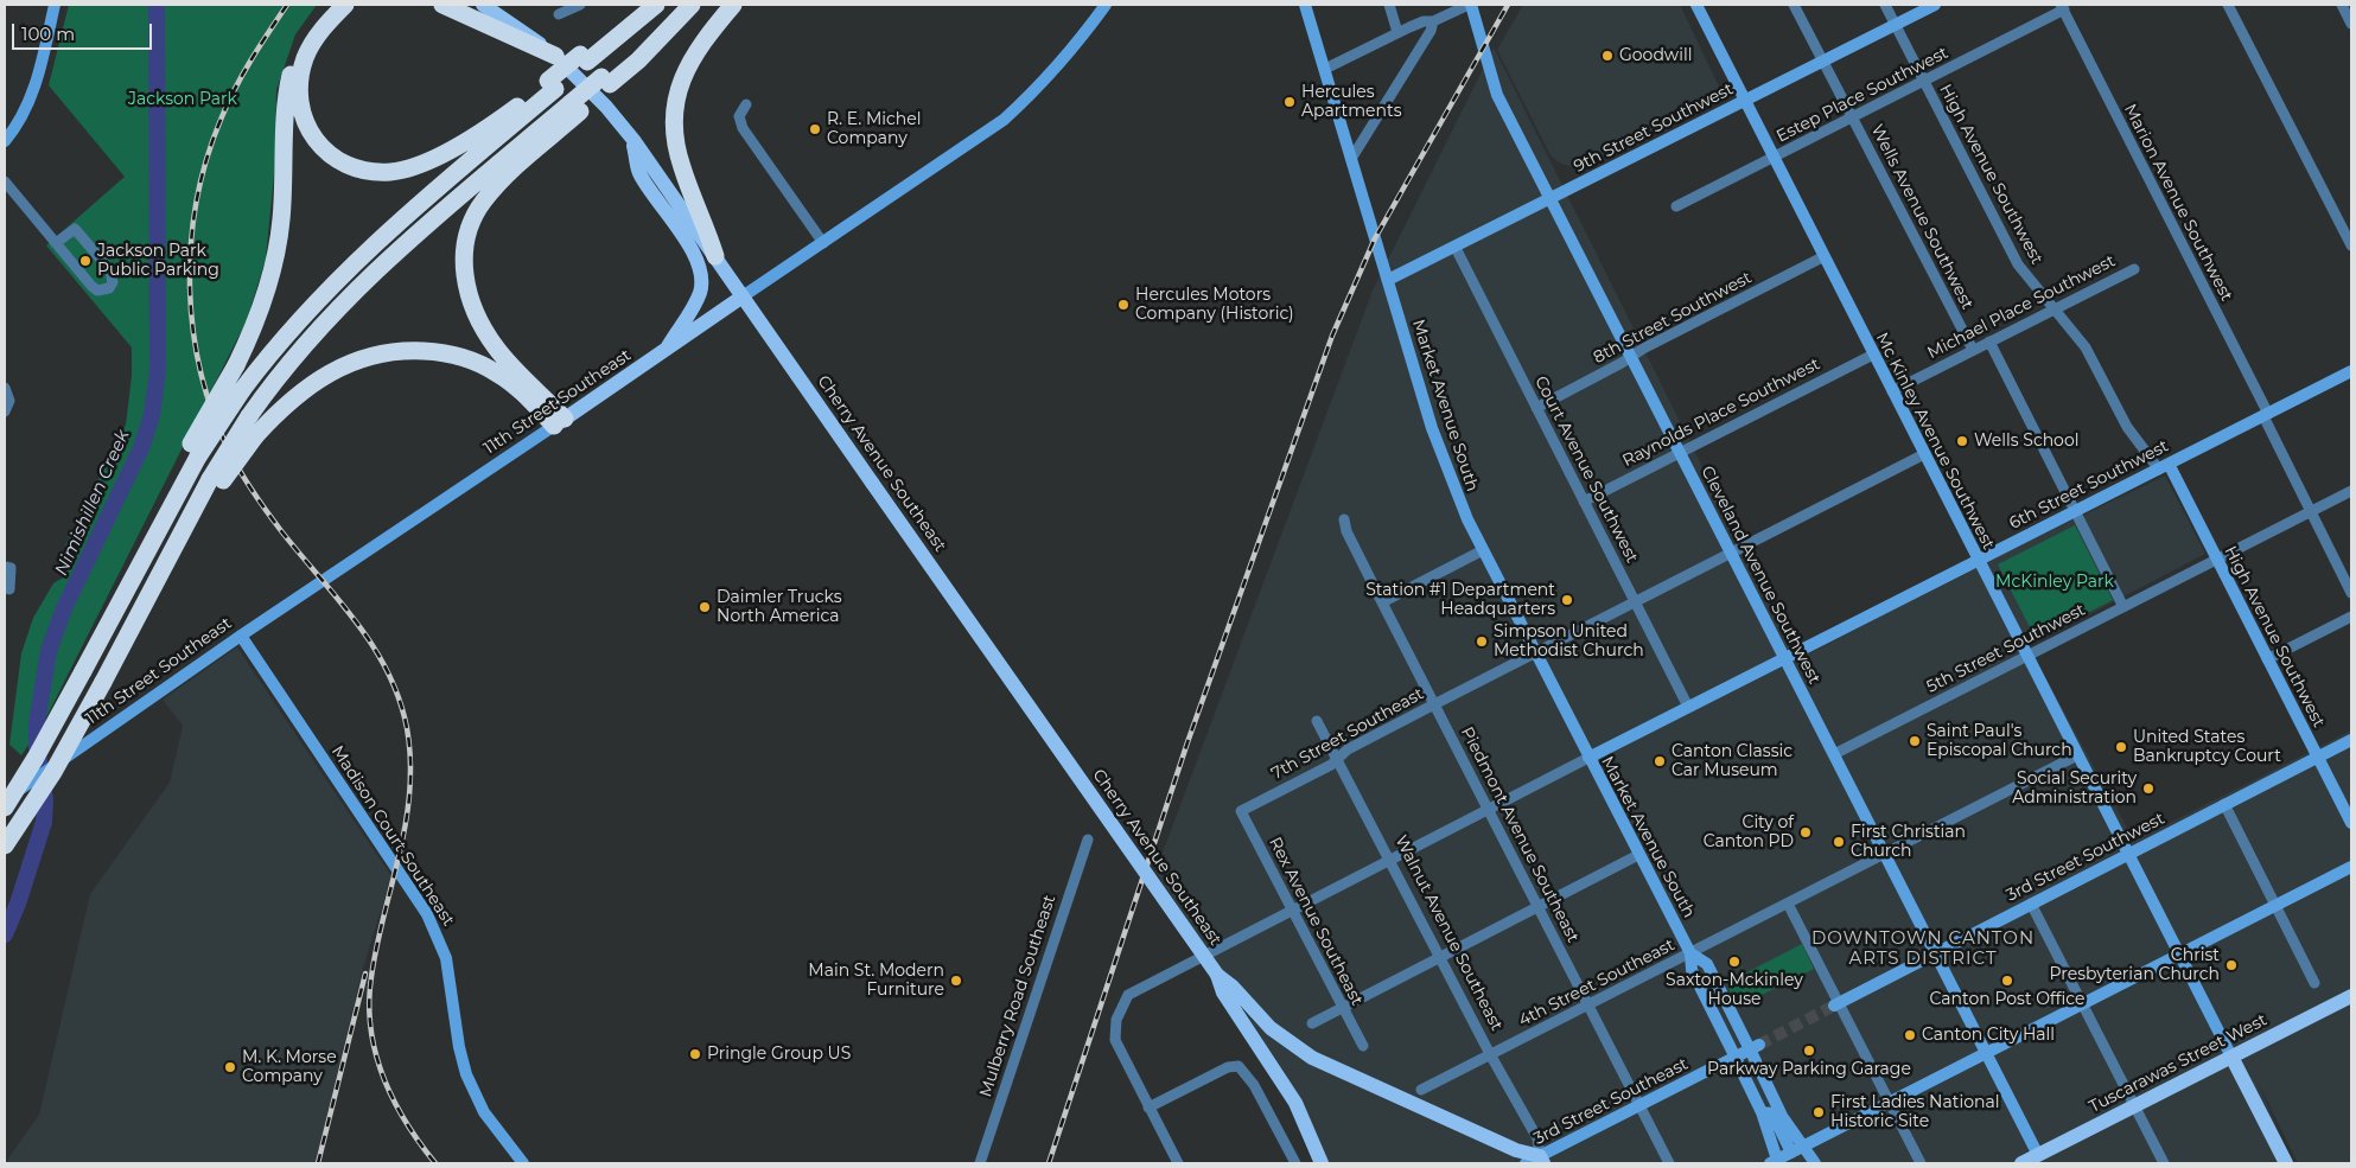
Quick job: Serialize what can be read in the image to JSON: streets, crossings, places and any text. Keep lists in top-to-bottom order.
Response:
{
  "streets": {
    "main road": ["11th Street Southeast", "Cherry Avenue Southeast", "Tuscarawas Street West"],
    "street": [
      "Estep Place Southwest",
      "9th Street Southwest",
      "High Avenue Southwest",
      "Marion Avenue Southwest",
      "Wells Avenue Southwest",
      "Michael Place Southwest",
      "8th Street Southwest",
      "Market Avenue South",
      "Raynolds Place Southwest",
      "Mc Kinley Avenue Southwest",
      "Court Avenue Southwest",
      "6th Street Southwest",
      "Cleveland Avenue Southwest",
      "5th Street Southwest",
      "7th Street Southeast",
      "Piedmont Avenue Southeast",
      "Madison Court Southeast",
      "3rd Street Southwest",
      "Rex Avenue Southeast",
      "Walnut Avenue Southeast",
      "4th Street Southeast",
      "Mulberry Road Southeast",
      "3rd Street Southeast"
    ]
  },
  "crossings": [
    ["Estep Place Southwest", "High Avenue Southwest"],
    ["Estep Place Southwest", "Marion Avenue Southwest"],
    ["Estep Place Southwest", "Wells Avenue Southwest"],
    ["Estep Place Southwest", "Mc Kinley Avenue Southwest"],
    ["9th Street Southwest", "High Avenue Southwest"],
    ["9th Street Southwest", "Wells Avenue Southwest"],
    ["9th Street Southwest", "Market Avenue South"],
    ["9th Street Southwest", "Mc Kinley Avenue Southwest"],
    ["9th Street Southwest", "Court Avenue Southwest"],
    ["9th Street Southwest", "Cleveland Avenue Southwest"],
    ["High Avenue Southwest", "Michael Place Southwest"],
    ["High Avenue Southwest", "6th Street Southwest"],
    ["High Avenue Southwest", "5th Street Southwest"],
    ["High Avenue Southwest", "3rd Street Southwest"],
    ["Marion Avenue Southwest", "6th Street Southwest"],
    ["Marion Avenue Southwest", "5th Street Southwest"],
    ["Wells Avenue Southwest", "Michael Place Southwest"],
    ["Michael Place Southwest", "Mc Kinley Avenue Southwest"],
    ["8th Street Southwest", "Mc Kinley Avenue Southwest"],
    ["8th Street Southwest", "Court Avenue Southwest"],
    ["8th Street Southwest", "Cleveland Avenue Southwest"],
    ["11th Street Southeast", "Cherry Avenue Southeast"],
    ["11th Street Southeast", "Madison Court Southeast"],
    ["Market Avenue South", "6th Street Southwest"],
    ["Market Avenue South", "7th Street Southeast"],
    ["Market Avenue South", "4th Street Southeast"],
    ["Market Avenue South", "3rd Street Southeast"],
    ["Raynolds Place Southwest", "Mc Kinley Avenue Southwest"],
    ["Raynolds Place Southwest", "Court Avenue Southwest"],
    ["Raynolds Place Southwest", "Cleveland Avenue Southwest"],
    ["Mc Kinley Avenue Southwest", "6th Street Southwest"],
    ["Mc Kinley Avenue Southwest", "5th Street Southwest"],
    ["Mc Kinley Avenue Southwest", "7th Street Southeast"],
    ["Mc Kinley Avenue Southwest", "3rd Street Southwest"],
    ["Mc Kinley Avenue Southwest", "4th Street Southeast"],
    ["Mc Kinley Avenue Southwest", "Tuscarawas Street West"],
    ["Cherry Avenue Southeast", "Walnut Avenue Southeast"],
    ["Cherry Avenue Southeast", "3rd Street Southeast"],
    ["Court Avenue Southwest", "6th Street Southwest"],
    ["Court Avenue Southwest", "7th Street Southeast"],
    ["6th Street Southwest", "Cleveland Avenue Southwest"],
    ["Cleveland Avenue Southwest", "5th Street Southwest"],
    ["Cleveland Avenue Southwest", "7th Street Southeast"],
    ["Cleveland Avenue Southwest", "3rd Street Southwest"],
    ["Cleveland Avenue Southwest", "4th Street Southeast"],
    ["Cleveland Avenue Southwest", "Tuscarawas Street West"],
    ["7th Street Southeast", "Piedmont Avenue Southeast"],
    ["7th Street Southeast", "Rex Avenue Southeast"],
    ["7th Street Southeast", "Walnut Avenue Southeast"],
    ["Piedmont Avenue Southeast", "4th Street Southeast"],
    ["Piedmont Avenue Southeast", "3rd Street Southeast"],
    ["Walnut Avenue Southeast", "4th Street Southeast"],
    ["Walnut Avenue Southeast", "3rd Street Southeast"]
  ],
  "districts": ["DOWNTOWN CANTON ARTS DISTRICT"],
  "water": ["Nimishillen Creek"],
  "parks": ["Jackson Park", "McKinley Park"],
  "places": [
    "Goodwill",
    "Hercules Apartments",
    "R. E. Michel Company",
    "Jackson Park Public Parking",
    "Hercules Motors Company (Historic)",
    "Wells School",
    "Station #1 Department Headquarters",
    "Daimler Trucks North America",
    "Simpson United Methodist Church",
    "Saint Paul's Episcopal Church",
    "United States Bankruptcy Court",
    "Canton Classic Car Museum",
    "Social Security Administration",
    "City of Canton PD",
    "First Christian Church",
    "Saxton-Mckinley House",
    "Christ Presbyterian Church",
    "Main St. Modern Furniture",
    "Canton Post Office",
    "Canton City Hall",
    "Parkway Parking Garage",
    "Pringle Group US",
    "M. K. Morse Company",
    "First Ladies National Historic Site"
  ],
  "scale_bar": "100 m"
}
